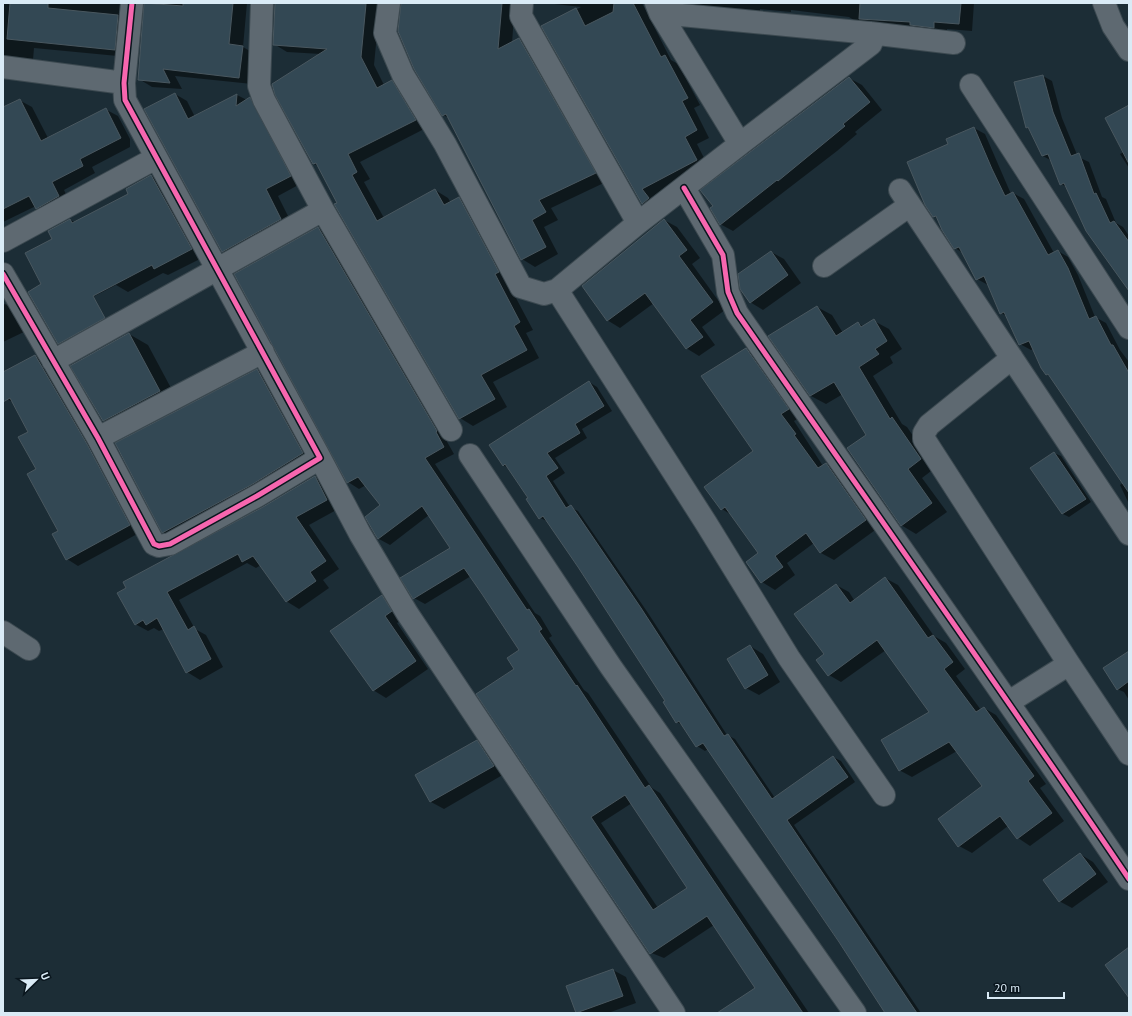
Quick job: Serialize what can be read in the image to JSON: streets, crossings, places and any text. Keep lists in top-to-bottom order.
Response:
{
  "scale_bar": "20 m",
  "north": "top right"
}
